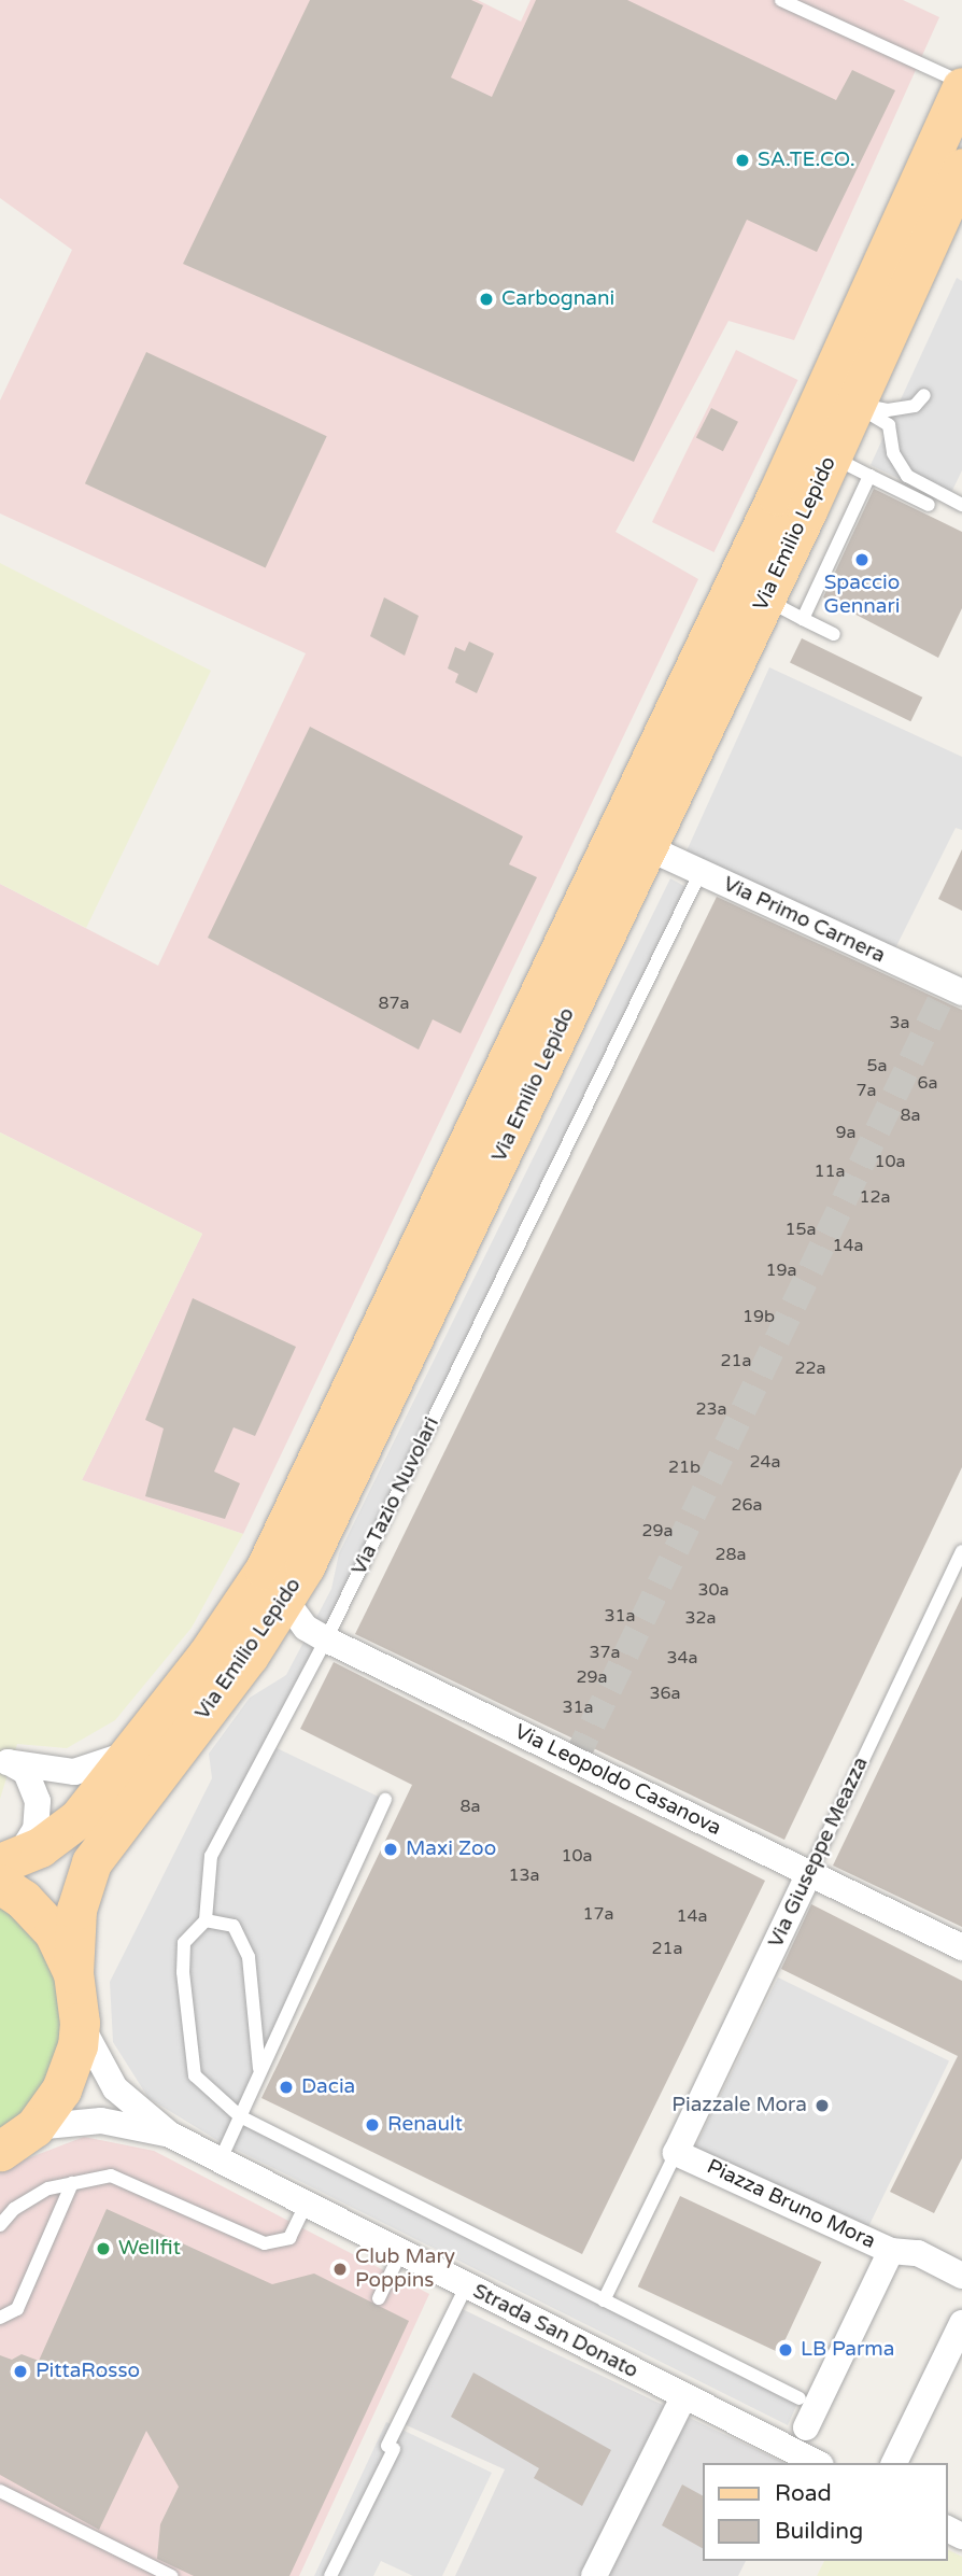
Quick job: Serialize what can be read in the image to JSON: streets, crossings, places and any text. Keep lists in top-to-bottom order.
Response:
{
  "streets": {
    "main road": ["Via Emilio Lepido"],
    "street": [
      "Via Primo Carnera",
      "Via Leopoldo Casanova",
      "Via Giuseppe Meazza",
      "Piazza Bruno Mora",
      "Strada San Donato"
    ],
    "lane": ["Via Tazio Nuvolari"]
  },
  "crossings": [
    ["Via Emilio Lepido", "Via Primo Carnera"],
    ["Via Emilio Lepido", "Via Leopoldo Casanova"],
    ["Via Primo Carnera", "Via Tazio Nuvolari"],
    ["Via Tazio Nuvolari", "Via Leopoldo Casanova"],
    ["Via Leopoldo Casanova", "Via Giuseppe Meazza"],
    ["Via Giuseppe Meazza", "Piazza Bruno Mora"]
  ],
  "places": [
    "SA.TE.CO.",
    "Carbognani",
    "Spaccio Gennari",
    "Maxi Zoo",
    "Dacia",
    "Piazzale Mora",
    "Renault",
    "Wellfit",
    "Club Mary Poppins",
    "LB Parma",
    "PittaRosso"
  ],
  "house_numbers": [
    "87a",
    "3a",
    "5a",
    "6a",
    "7a",
    "8a",
    "9a",
    "10a",
    "11a",
    "12a",
    "15a",
    "14a",
    "19a",
    "19b",
    "21a",
    "22a",
    "23a",
    "24a",
    "21b",
    "26a",
    "29a",
    "28a",
    "30a",
    "31a",
    "32a",
    "37a",
    "34a",
    "29a",
    "36a",
    "31a",
    "8a",
    "10a",
    "13a",
    "17a",
    "14a",
    "21a"
  ],
  "legend": ["Road", "Building"]
}
